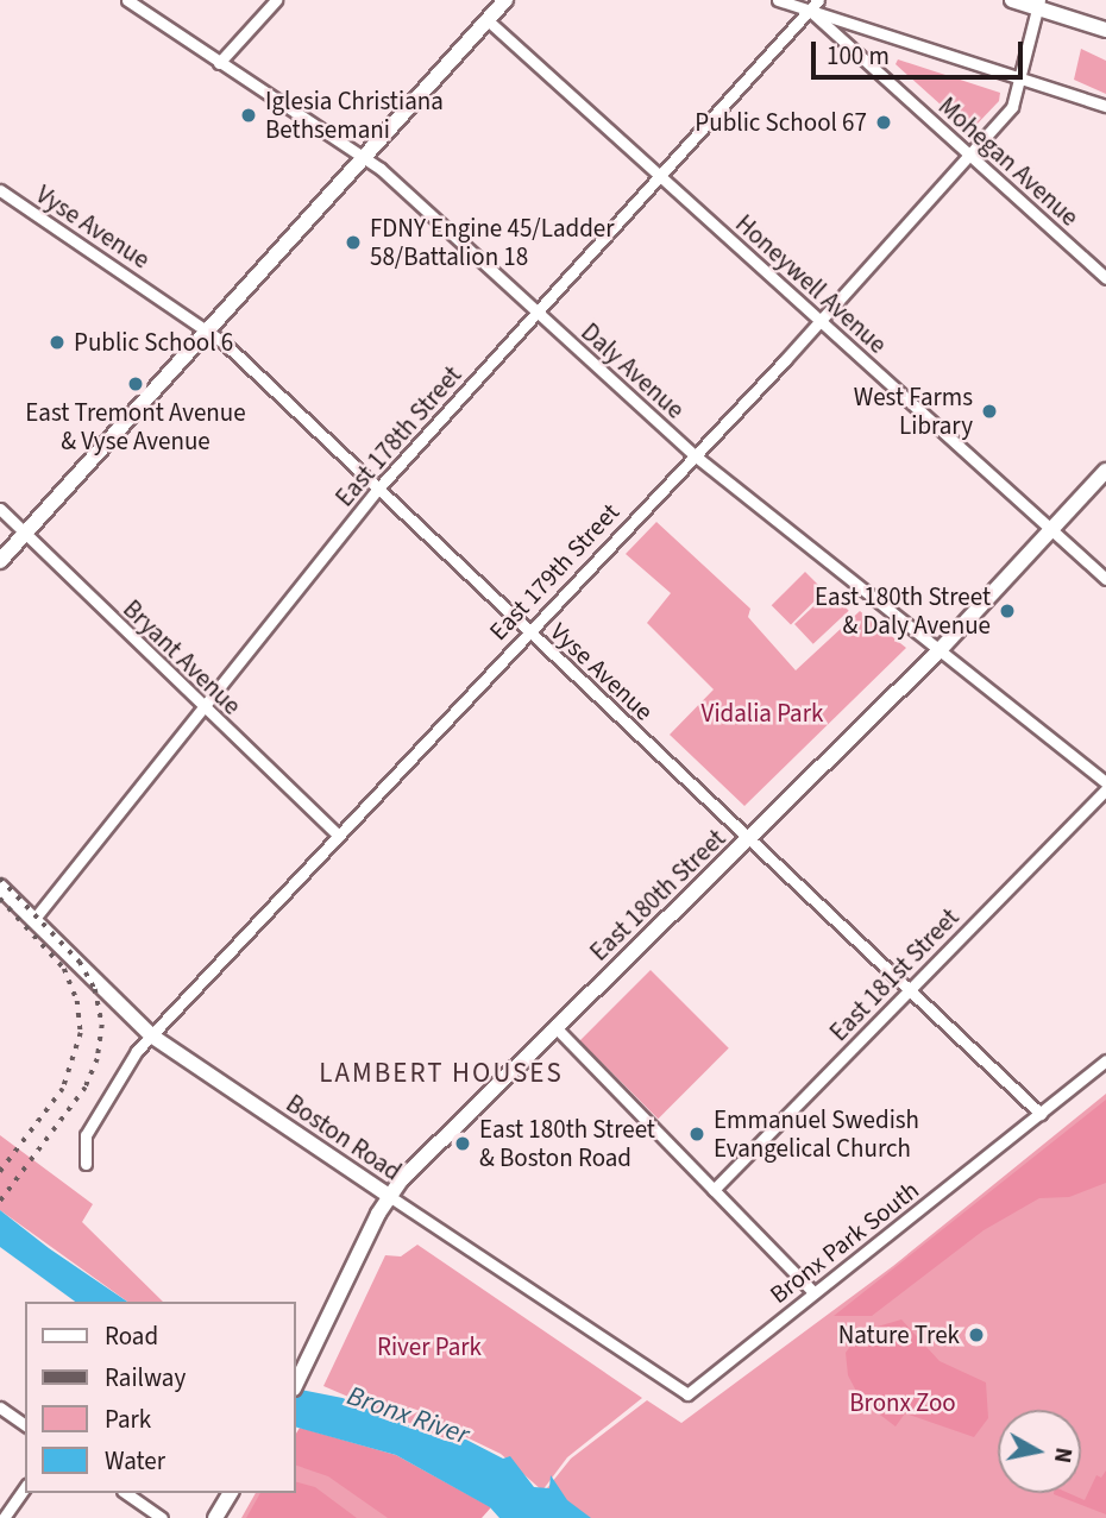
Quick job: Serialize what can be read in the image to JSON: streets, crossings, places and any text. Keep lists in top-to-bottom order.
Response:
{
  "streets": {
    "main road": ["East 180th Street", "Boston Road"],
    "street": [
      "Mohegan Avenue",
      "Vyse Avenue",
      "Honeywell Avenue",
      "Daly Avenue",
      "East 178th Street",
      "East 179th Street",
      "Bryant Avenue",
      "East 181st Street",
      "Bronx Park South"
    ]
  },
  "crossings": [
    ["Mohegan Avenue", "East 178th Street"],
    ["Mohegan Avenue", "East 179th Street"],
    ["Vyse Avenue", "East 178th Street"],
    ["Vyse Avenue", "East 179th Street"],
    ["Vyse Avenue", "East 180th Street"],
    ["Vyse Avenue", "East 181st Street"],
    ["Vyse Avenue", "Bronx Park South"],
    ["Honeywell Avenue", "East 178th Street"],
    ["Honeywell Avenue", "East 179th Street"],
    ["Honeywell Avenue", "East 180th Street"],
    ["Daly Avenue", "East 178th Street"],
    ["Daly Avenue", "East 179th Street"],
    ["Daly Avenue", "East 180th Street"],
    ["East 178th Street", "Bryant Avenue"],
    ["East 178th Street", "Boston Road"],
    ["East 179th Street", "Bryant Avenue"],
    ["East 179th Street", "Boston Road"],
    ["East 180th Street", "Boston Road"],
    ["Boston Road", "Bronx Park South"]
  ],
  "districts": ["LAMBERT HOUSES"],
  "water": ["Bronx River"],
  "parks": ["Vidalia Park", "River Park", "Bronx Zoo"],
  "places": [
    "Iglesia Christiana Bethsemani",
    "Public School 67",
    "FDNY Engine 45/Ladder 58/Battalion 18",
    "Public School 6",
    "East Tremont Avenue & Vyse Avenue",
    "West Farms Library",
    "East 180th Street & Daly Avenue",
    "Emmanuel Swedish Evangelical Church",
    "East 180th Street & Boston Road",
    "Nature Trek"
  ],
  "legend": [
    "Road",
    "Railway",
    "Park",
    "Water"
  ],
  "scale_bar": "100 m",
  "north": "right"
}
